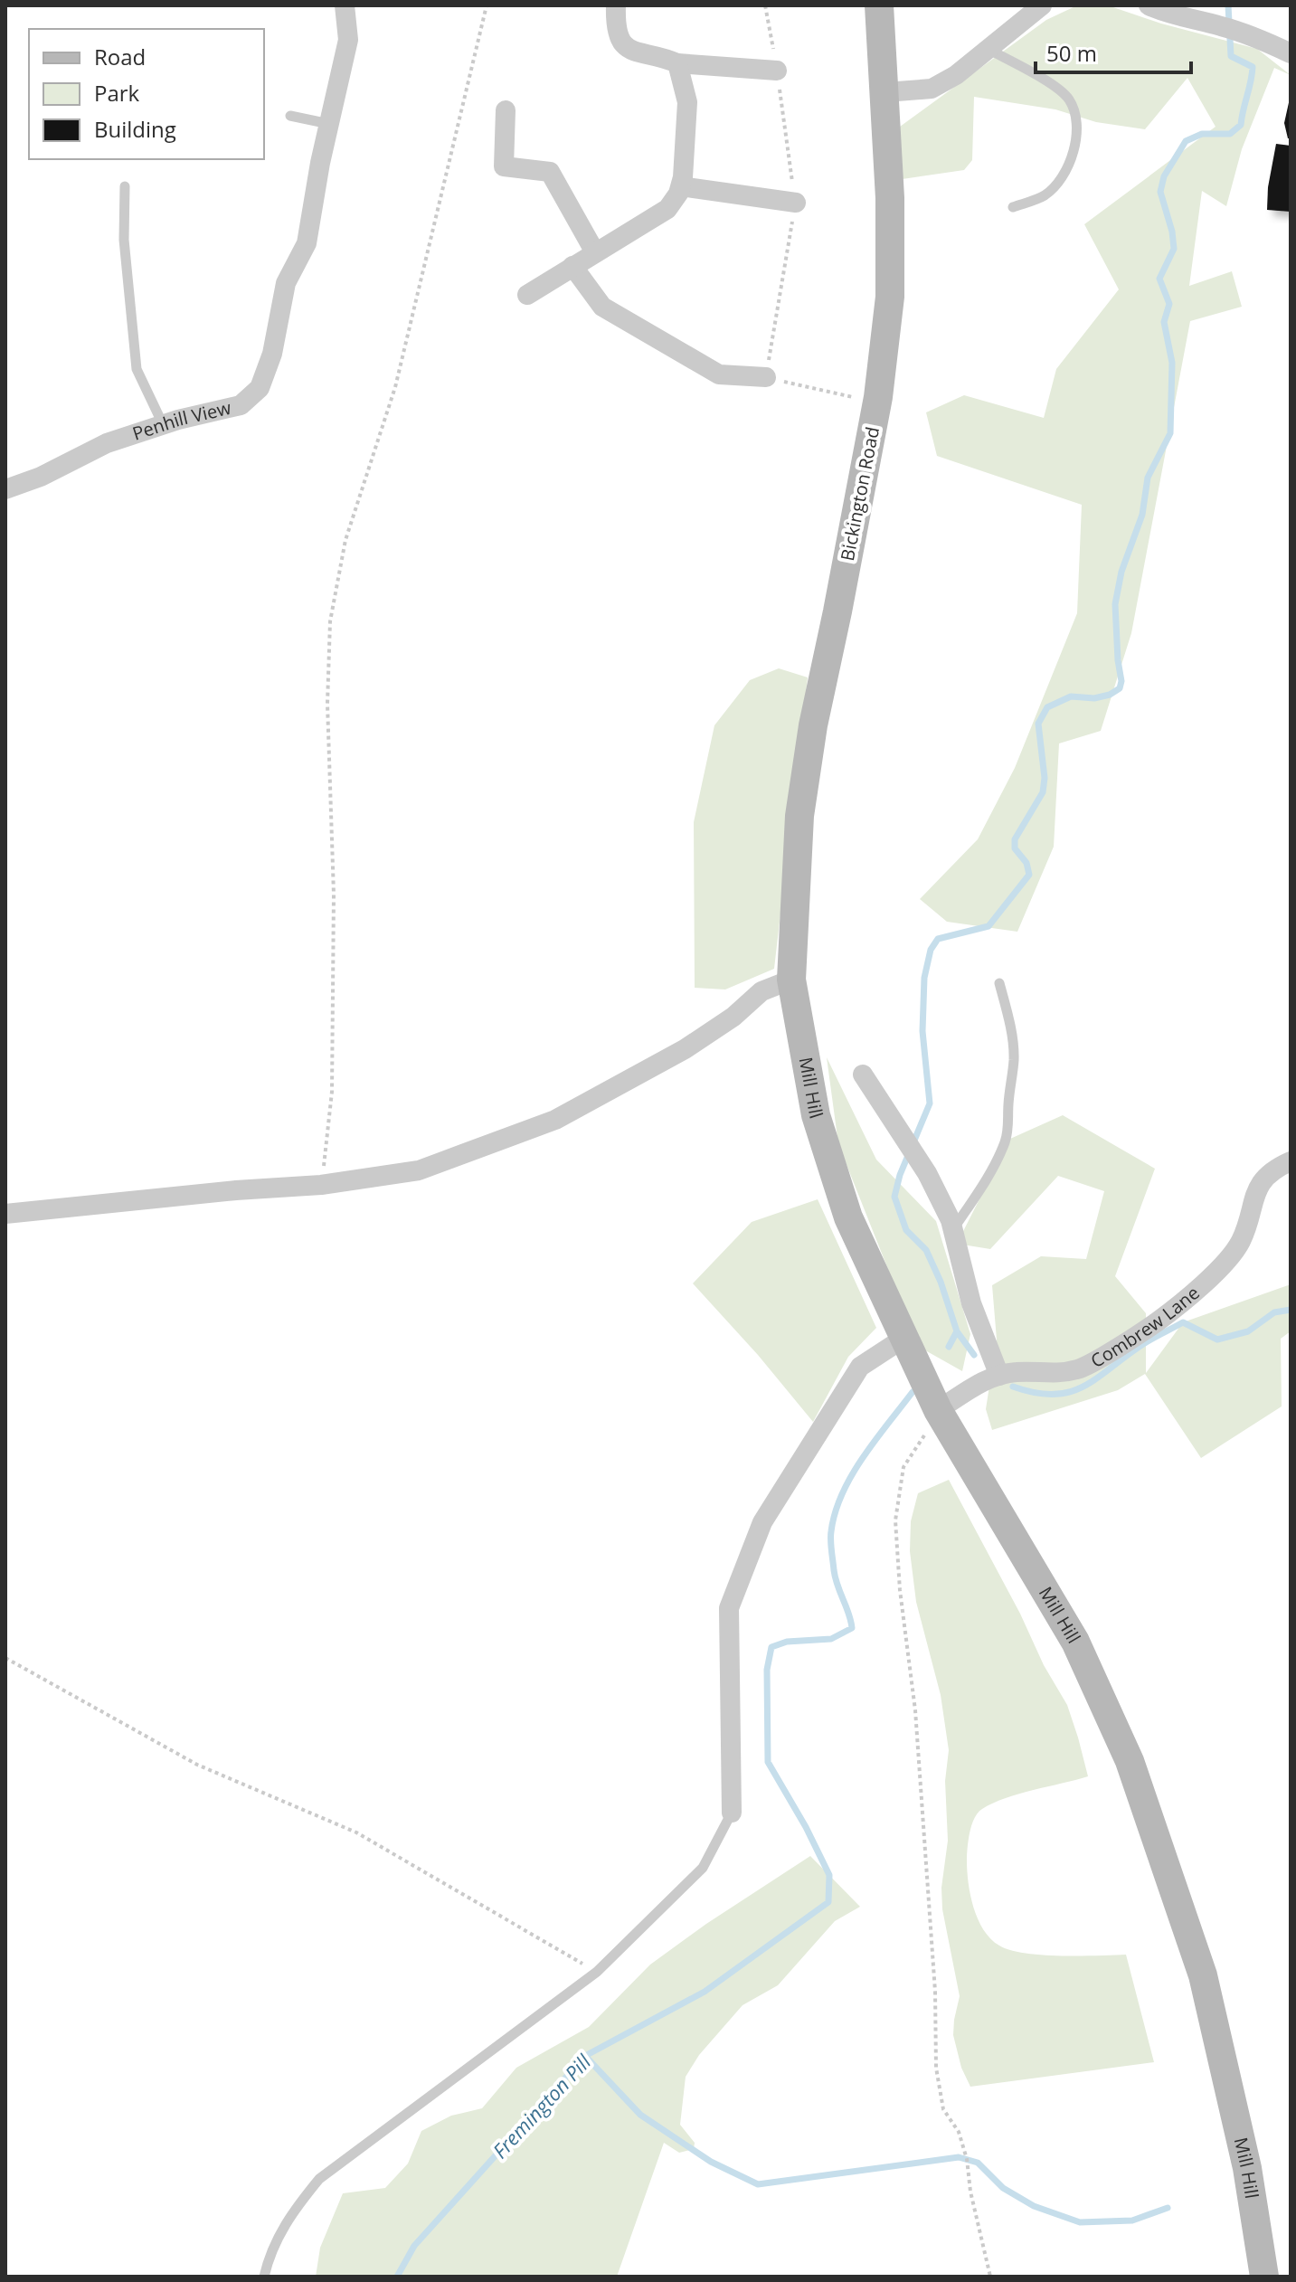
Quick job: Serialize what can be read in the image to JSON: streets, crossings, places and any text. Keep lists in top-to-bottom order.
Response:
{
  "streets": {
    "main road": ["Bickington Road", "Mill Hill"],
    "street": ["Penhill View", "Combrew Lane"]
  },
  "crossings": [
    ["Bickington Road", "Mill Hill"],
    ["Mill Hill", "Combrew Lane"]
  ],
  "water": ["Fremington Pill"],
  "legend": ["Road", "Park", "Building"],
  "scale_bar": "50 m"
}
